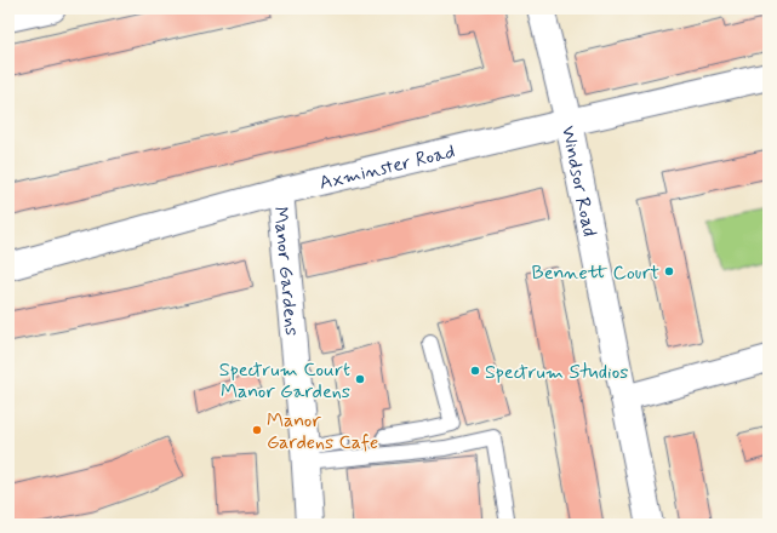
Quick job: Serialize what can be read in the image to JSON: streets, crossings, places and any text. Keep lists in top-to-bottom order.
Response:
{
  "streets": {
    "street": ["Axminster Road", "Windsor Road", "Manor Gardens"]
  },
  "crossings": [
    ["Axminster Road", "Windsor Road"],
    ["Axminster Road", "Manor Gardens"]
  ],
  "places": [
    "Bennett Court",
    "Spectrum Studios",
    "Spectrum Court Manor Gardens",
    "Manor Gardens Cafe"
  ]
}
